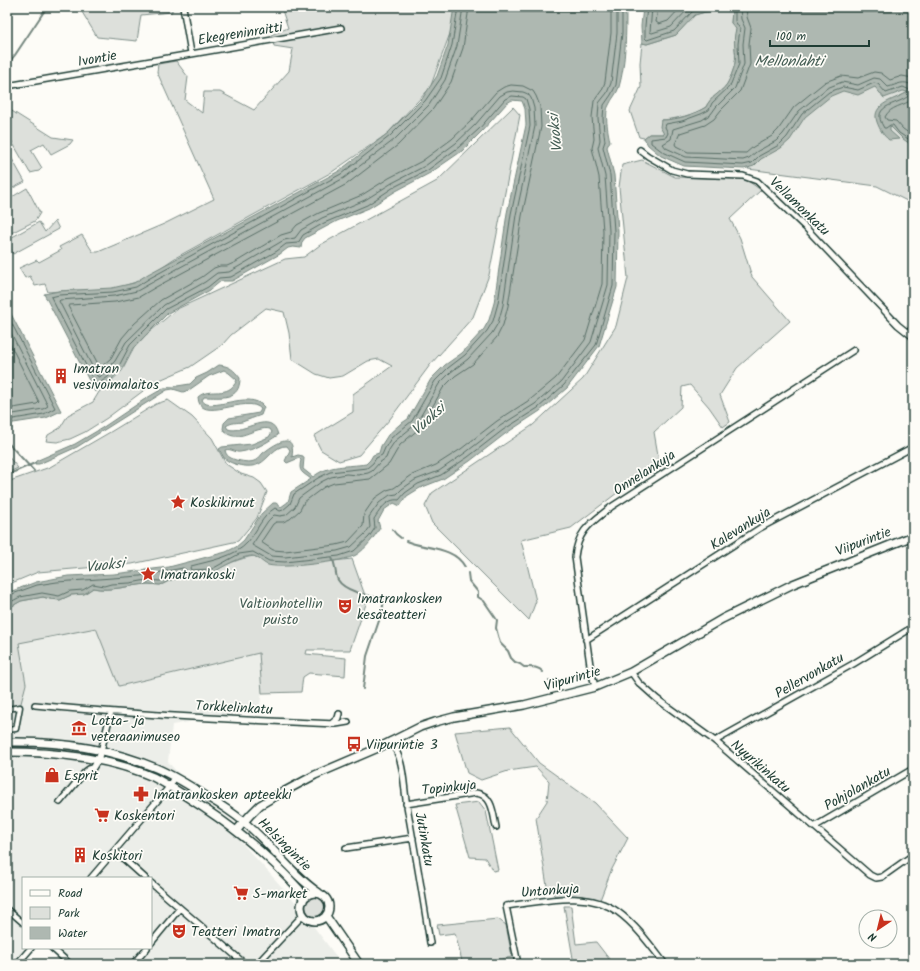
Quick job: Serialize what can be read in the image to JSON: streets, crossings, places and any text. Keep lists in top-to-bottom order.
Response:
{
  "streets": {
    "main road": ["Viipurintie", "Helsingintie"],
    "street": [
      "Ekegreninraitti",
      "Ivontie",
      "Vellamonkatu",
      "Onnelankuja",
      "Kalevankuja",
      "Pellervonkatu",
      "Torkkelinkatu",
      "Nyyrikinkatu",
      "Topinkuja",
      "Pohjolankatu",
      "Jutinkatu",
      "Untonkuja"
    ]
  },
  "crossings": [
    ["Ekegreninraitti", "Ivontie"],
    ["Onnelankuja", "Kalevankuja"],
    ["Onnelankuja", "Viipurintie"],
    ["Viipurintie", "Nyyrikinkatu"],
    ["Viipurintie", "Jutinkatu"],
    ["Viipurintie", "Helsingintie"],
    ["Pellervonkatu", "Nyyrikinkatu"],
    ["Nyyrikinkatu", "Pohjolankatu"],
    ["Topinkuja", "Jutinkatu"]
  ],
  "water": ["Mellonlahti", "Vuoksi"],
  "parks": ["Valtionhotellin puisto"],
  "places": {
    "building": ["Imatran vesivoimalaitos", "Koskitori"],
    "place": ["Koskikirnut", "Imatrankoski"],
    "theatre": ["Imatrankosken kesäteatteri", "Teatteri Imatra"],
    "museum": ["Lotta- ja veteraanimuseo"],
    "bus stop": ["Viipurintie 3"],
    "shop": ["Esprit"],
    "pharmacy": ["Imatrankosken apteekki"],
    "supermarket": ["Koskentori", "S-market"]
  },
  "legend": ["Road", "Park", "Water"],
  "scale_bar": "100 m",
  "north": "bottom left"
}
